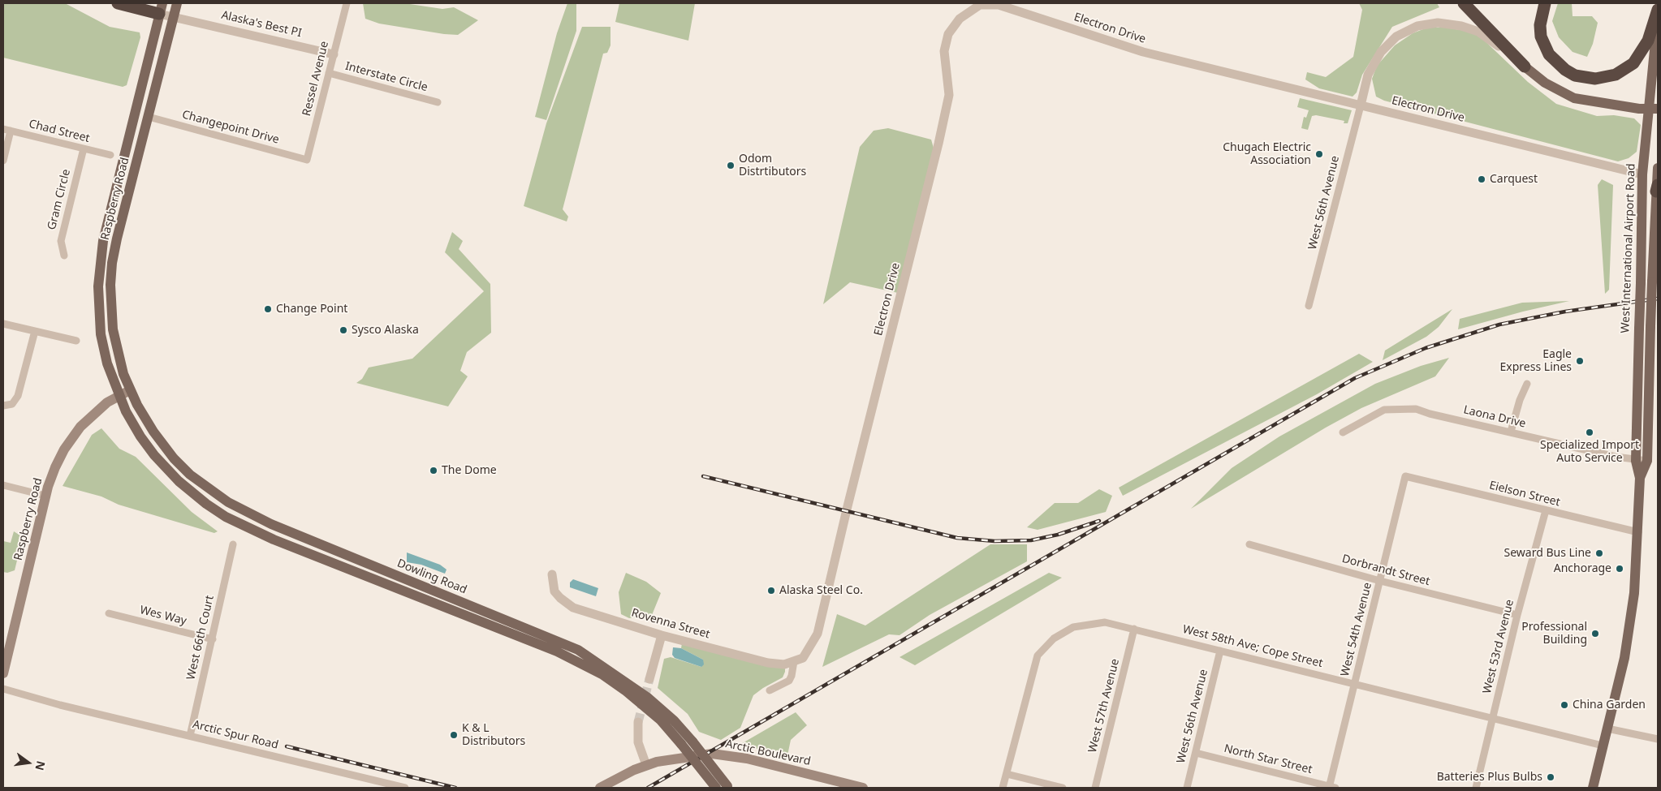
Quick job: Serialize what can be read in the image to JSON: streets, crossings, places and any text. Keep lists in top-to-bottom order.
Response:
{
  "streets": {
    "main road": [
      "Raspberry Road",
      "West International Airport Road",
      "Dowling Road",
      "Arctic Boulevard"
    ],
    "street": [
      "Alaska's Best PI",
      "Electron Drive",
      "Interstate Circle",
      "Ressel Avenue",
      "Changepoint Drive",
      "Chad Street",
      "Gram Circle",
      "West 56th Avenue",
      "Laona Drive",
      "Eielson Street",
      "Dorbrandt Street",
      "Wes Way",
      "Rovenna Street",
      "West 54th Avenue",
      "West 66th Court",
      "West 58th Ave; Cope Street",
      "West 53rd Avenue",
      "West 57th Avenue",
      "Arctic Spur Road",
      "North Star Street"
    ]
  },
  "crossings": [
    ["Alaska's Best PI", "Ressel Avenue"],
    ["Alaska's Best PI", "Raspberry Road"],
    ["Electron Drive", "West 56th Avenue"],
    ["Electron Drive", "West International Airport Road"],
    ["Electron Drive", "Rovenna Street"],
    ["Interstate Circle", "Ressel Avenue"],
    ["Ressel Avenue", "Changepoint Drive"],
    ["Changepoint Drive", "Raspberry Road"],
    ["Chad Street", "Gram Circle"],
    ["Raspberry Road", "Dowling Road"],
    ["West 56th Avenue", "West 58th Ave; Cope Street"],
    ["West 56th Avenue", "North Star Street"],
    ["West International Airport Road", "Laona Drive"],
    ["West International Airport Road", "Eielson Street"],
    ["West International Airport Road", "West 58th Ave; Cope Street"],
    ["Eielson Street", "West 54th Avenue"],
    ["Eielson Street", "West 53rd Avenue"],
    ["Dorbrandt Street", "West 54th Avenue"],
    ["Dorbrandt Street", "West 53rd Avenue"],
    ["Wes Way", "West 66th Court"],
    ["West 54th Avenue", "West 58th Ave; Cope Street"],
    ["West 54th Avenue", "North Star Street"],
    ["West 66th Court", "Arctic Spur Road"],
    ["West 58th Ave; Cope Street", "West 53rd Avenue"],
    ["West 58th Ave; Cope Street", "West 57th Avenue"]
  ],
  "places": [
    "Chugach Electric Association",
    "Odom Distrtibutors",
    "Carquest",
    "Change Point",
    "Sysco Alaska",
    "Eagle Express Lines",
    "Specialized Import Auto Service",
    "The Dome",
    "Seward Bus Line",
    "Anchorage",
    "Alaska Steel Co.",
    "Professional Building",
    "China Garden",
    "K & L Distributors",
    "Batteries Plus Bulbs"
  ],
  "north": "right"
}
